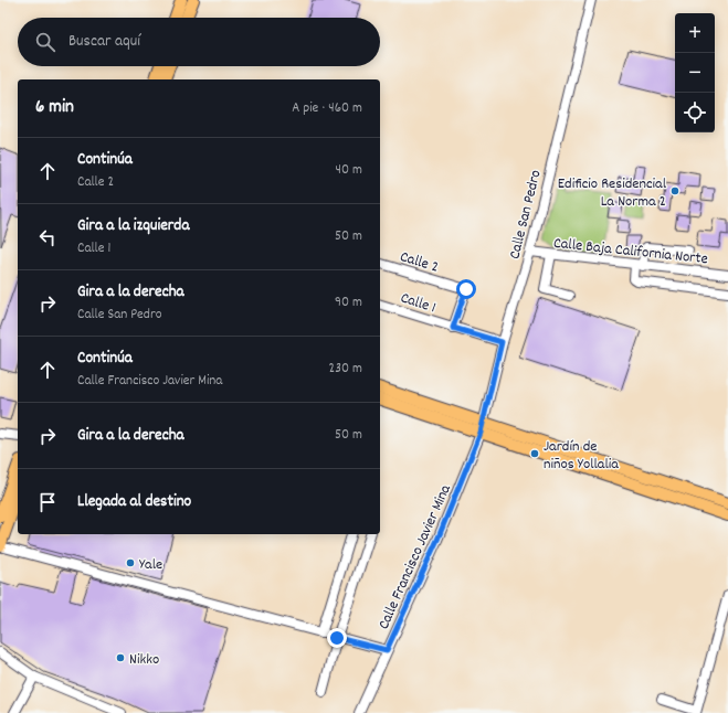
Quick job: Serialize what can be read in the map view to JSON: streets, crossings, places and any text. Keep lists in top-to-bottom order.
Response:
{
  "streets": {
    "street": [
      "Calle San Pedro",
      "Calle Baja California Norte",
      "Calle 2",
      "Calle 1",
      "Calle Francisco Javier Mina"
    ]
  },
  "crossings": [
    ["Calle San Pedro", "Calle Baja California Norte"],
    ["Calle San Pedro", "Calle 1"],
    ["Calle San Pedro", "Calle Francisco Javier Mina"],
    ["Calle 2", "Calle 1"]
  ],
  "places": [
    "Edificio Residencial La Norma 2",
    "Jardín de niños Yollalia",
    "Yale",
    "Nikko"
  ],
  "page": {
    "map_buttons": ["+", "−"],
    "search": "Buscar aquí",
    "heading": ["6 min", "A pie · 460 m"],
    "list": [
      ["Continúa", "Calle 2", "40 m"],
      ["Gira a la izquierda", "Calle 1", "50 m"],
      ["Gira a la derecha", "Calle San Pedro", "90 m"],
      ["Continúa", "Calle Francisco Javier Mina", "230 m"],
      ["Gira a la derecha", "50 m"],
      "Llegada al destino"
    ]
  }
}
